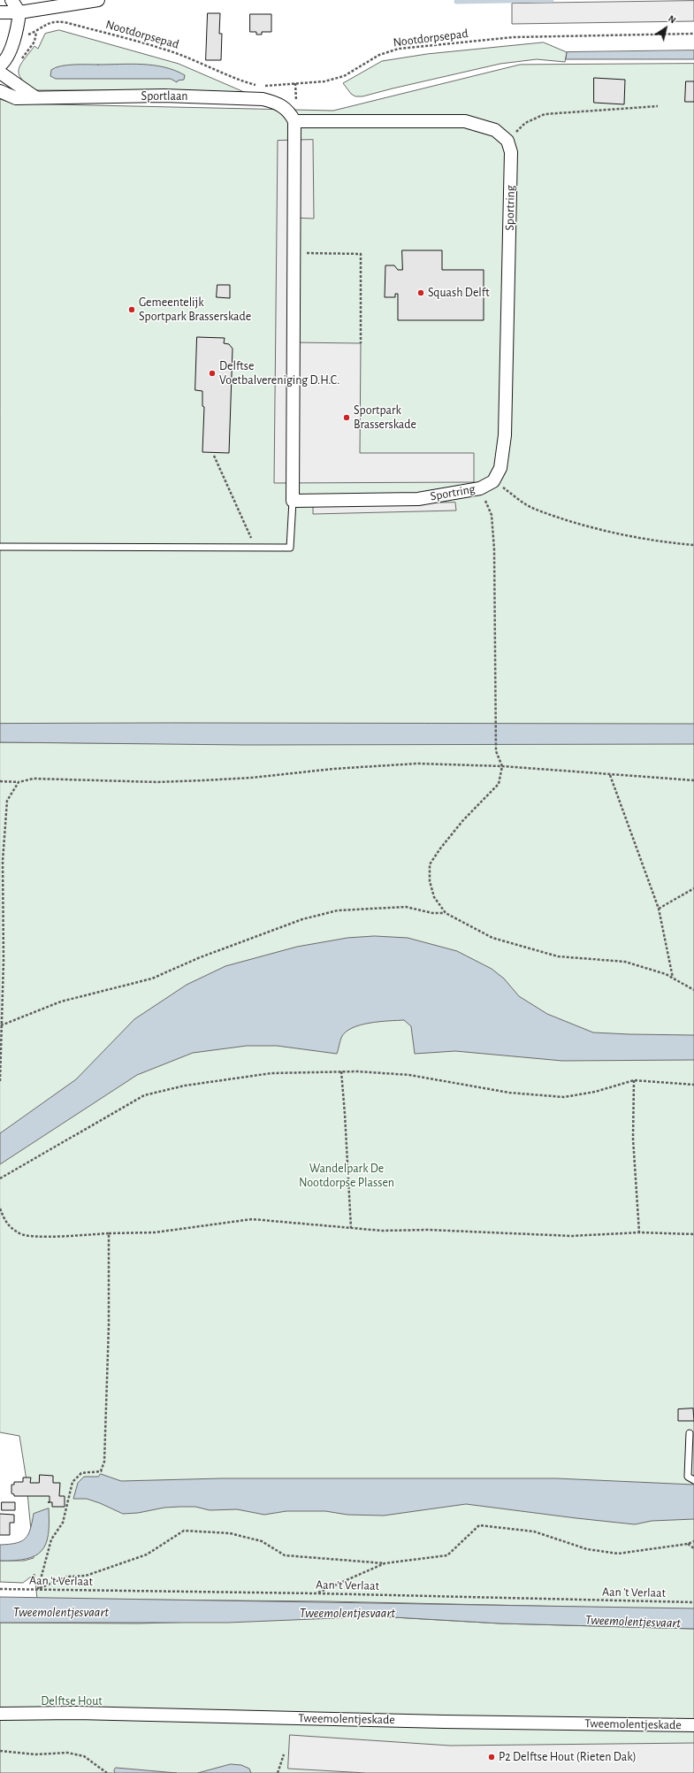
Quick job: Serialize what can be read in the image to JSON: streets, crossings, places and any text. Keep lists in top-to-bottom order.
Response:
{
  "streets": {
    "street": ["Sportlaan", "Sportring", "Tweemolentjeskade"],
    "path": ["Nootdorpsepad", "Aan 't Verlaat"]
  },
  "water": ["Tweemolentjesvaart"],
  "parks": ["Wandelpark De Nootdorpse Plassen", "Delftse Hout"],
  "places": [
    "Squash Delft",
    "Gemeentelijk Sportpark Brasserskade",
    "Delftse Voetbalvereniging D.H.C.",
    "Sportpark Brasserskade",
    "P2 Delftse Hout (Rieten Dak)"
  ],
  "north": "top right"
}
